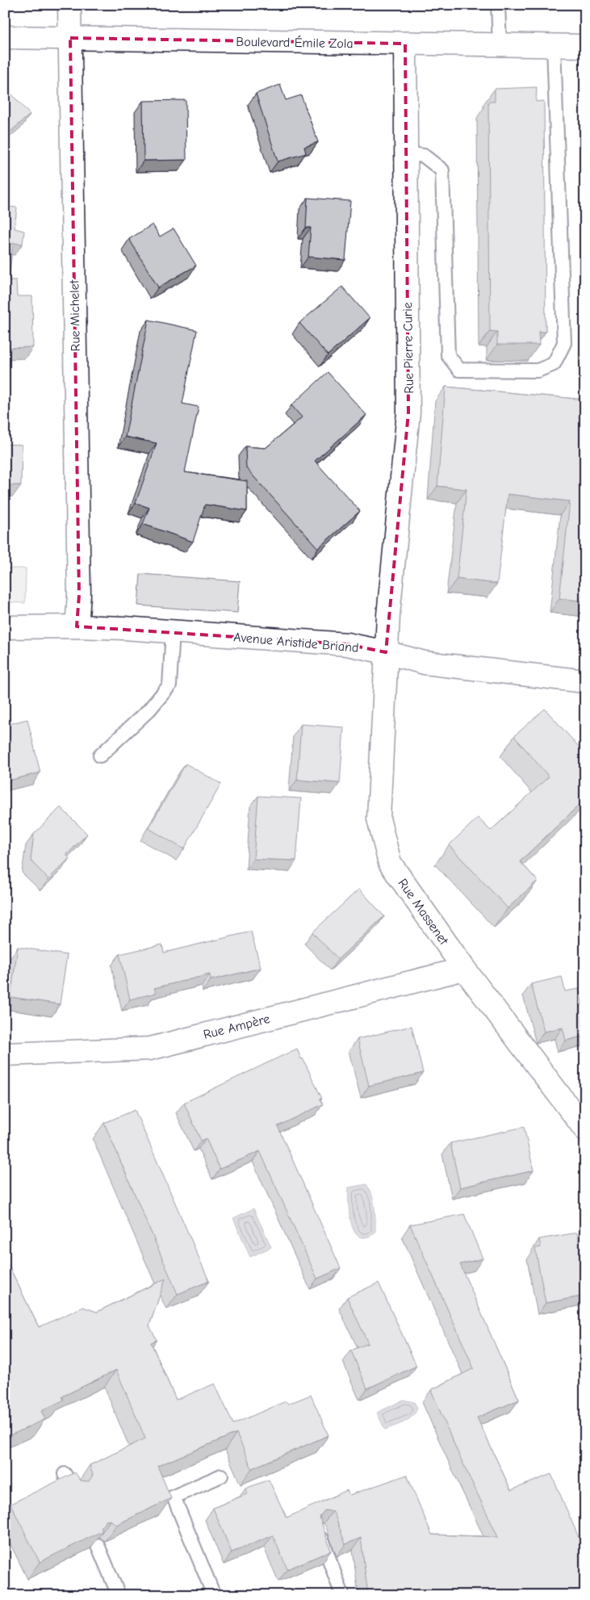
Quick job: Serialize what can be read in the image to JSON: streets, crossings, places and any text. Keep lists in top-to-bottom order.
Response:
{
  "streets": {
    "street": [
      "Boulevard Émile Zola",
      "Rue Michelet",
      "Rue Pierre Curie",
      "Avenue Aristide Briand",
      "Rue Massenet",
      "Rue Ampère"
    ]
  },
  "crossings": [
    ["Boulevard Émile Zola", "Rue Michelet"],
    ["Boulevard Émile Zola", "Rue Pierre Curie"],
    ["Rue Michelet", "Avenue Aristide Briand"],
    ["Rue Pierre Curie", "Avenue Aristide Briand"],
    ["Rue Pierre Curie", "Rue Massenet"],
    ["Avenue Aristide Briand", "Rue Massenet"],
    ["Rue Massenet", "Rue Ampère"]
  ]
}
